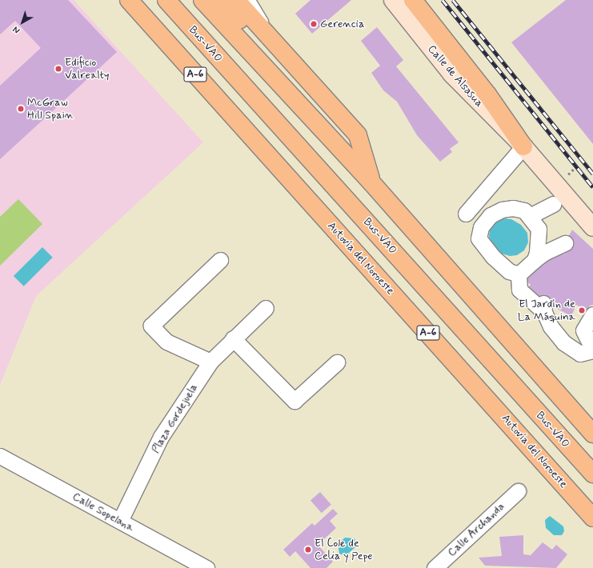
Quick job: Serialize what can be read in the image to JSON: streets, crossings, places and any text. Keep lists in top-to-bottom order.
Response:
{
  "streets": {
    "highway": ["Bus-VAO", "A-6", "Autovía del Noroeste"],
    "street": [
      "Calle de Alsasua",
      "Plaza Gordejuela",
      "Calle Sopelana",
      "Calle Archanda"
    ]
  },
  "crossings": [
    ["Plaza Gordejuela", "Calle Sopelana"]
  ],
  "places": [
    "Gerencia",
    "Edificio Valrealty",
    "McGraw Hill Spain",
    "El Jardín de La Máquina",
    "El Cole de Celia y Pepe"
  ],
  "north": "bottom left"
}
